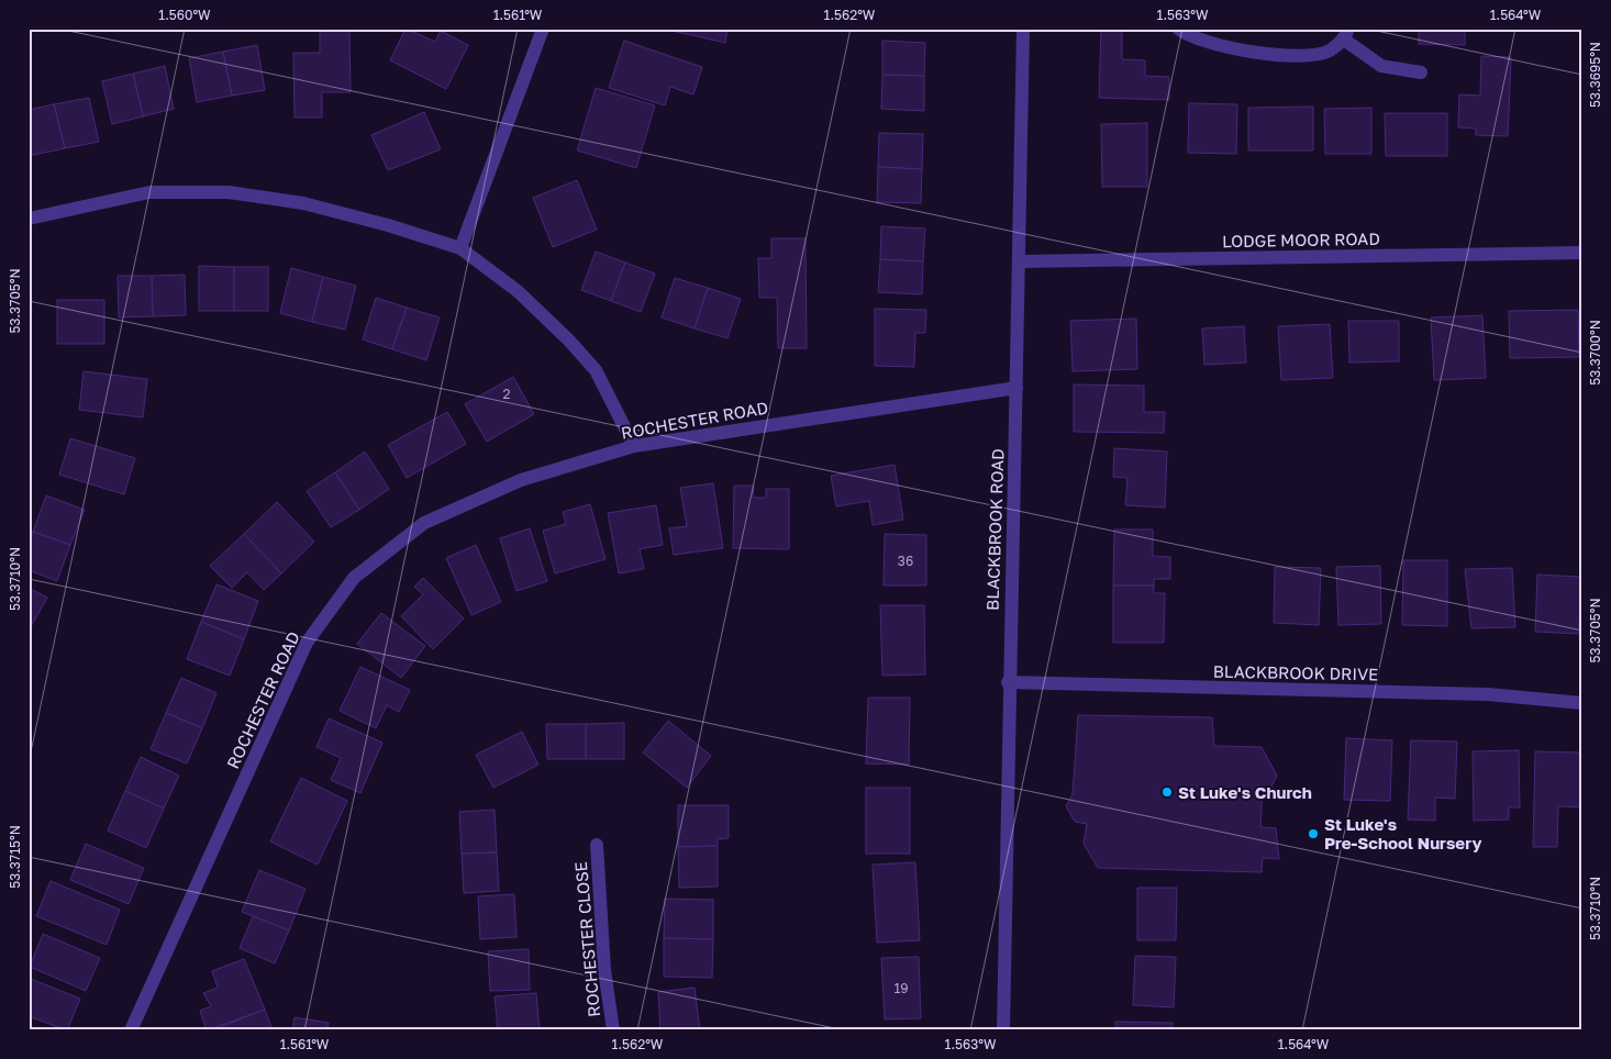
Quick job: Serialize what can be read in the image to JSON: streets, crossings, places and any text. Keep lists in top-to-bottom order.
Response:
{
  "streets": {
    "street": [
      "LODGE MOOR ROAD",
      "ROCHESTER ROAD",
      "BLACKBROOK ROAD",
      "BLACKBROOK DRIVE",
      "ROCHESTER CLOSE"
    ]
  },
  "crossings": [
    ["LODGE MOOR ROAD", "BLACKBROOK ROAD"],
    ["ROCHESTER ROAD", "BLACKBROOK ROAD"],
    ["BLACKBROOK ROAD", "BLACKBROOK DRIVE"]
  ],
  "places": ["St Luke's Church", "St Luke's Pre-School Nursery"],
  "house_numbers": ["2", "36", "19"],
  "coordinates": [
    "1.560°W",
    "1.561°W",
    "1.562°W",
    "1.563°W",
    "1.564°W",
    "53.3695°N",
    "53.3705°N",
    "53.3700°N",
    "53.3710°N",
    "53.3715°N"
  ]
}
